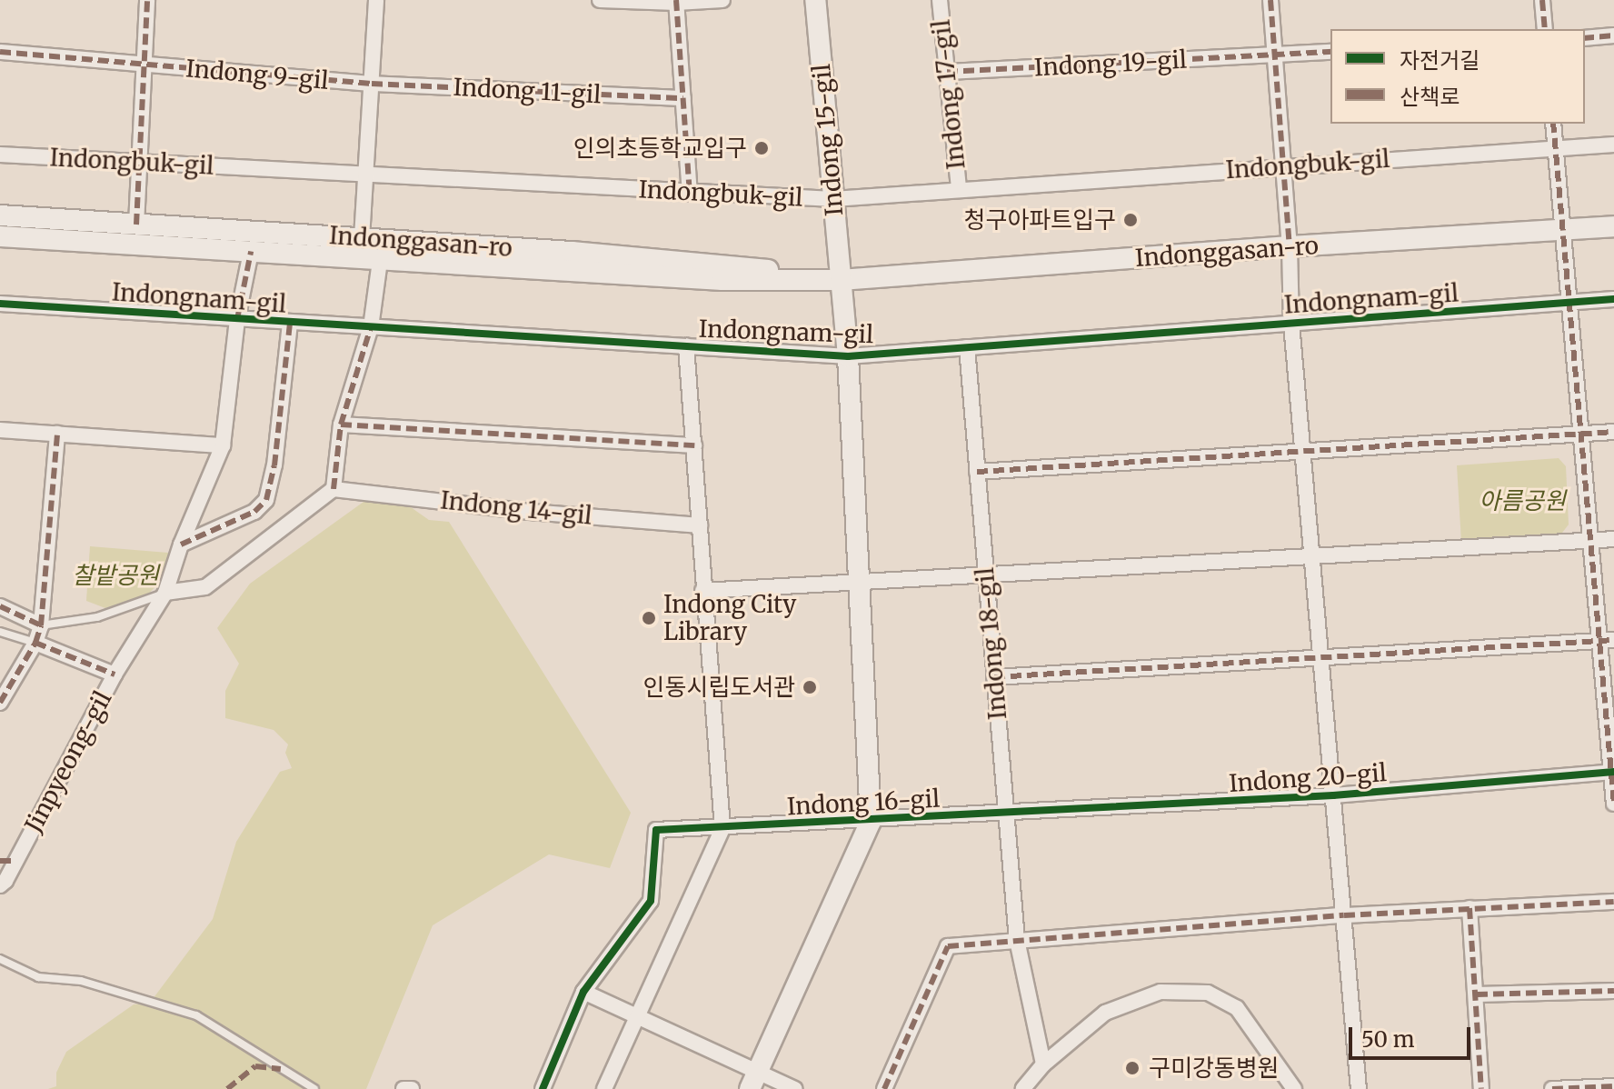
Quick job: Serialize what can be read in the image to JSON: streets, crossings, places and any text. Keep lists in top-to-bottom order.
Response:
{
  "streets": {
    "main road": ["Indong 15-gil", "Indonggasan-ro", "Indong 16-gil"],
    "street": [
      "Indong 19-gil",
      "Indong 9-gil",
      "Indong 11-gil",
      "Indong 17-gil",
      "Indongbuk-gil",
      "Indongnam-gil",
      "Indong 14-gil",
      "Indong 18-gil",
      "Jinpyeong-gil",
      "Indong 20-gil"
    ]
  },
  "crossings": [
    ["Indong 19-gil", "Indong 17-gil"],
    ["Indong 9-gil", "Indong 11-gil"],
    ["Indong 17-gil", "Indongbuk-gil"],
    ["Indong 15-gil", "Indongbuk-gil"],
    ["Indong 15-gil", "Indonggasan-ro"],
    ["Indong 15-gil", "Indong 16-gil"],
    ["Indonggasan-ro", "Jinpyeong-gil"],
    ["Indonggasan-ro", "Indong 20-gil"],
    ["Indonggasan-ro", "Indong 16-gil"],
    ["Indongnam-gil", "Indong 18-gil"],
    ["Indongnam-gil", "Jinpyeong-gil"],
    ["Indongnam-gil", "Indong 20-gil"],
    ["Indongnam-gil", "Indong 16-gil"],
    ["Indong 18-gil", "Indong 20-gil"],
    ["Indong 18-gil", "Indong 16-gil"],
    ["Indong 20-gil", "Indong 16-gil"]
  ],
  "parks": ["아름공원", "찰밭공원"],
  "places": [
    "인의초등학교입구",
    "청구아파트입구",
    "Indong City Library",
    "인동시립도서관",
    "구미강동병원"
  ],
  "legend": ["자전거길", "산책로"],
  "scale_bar": "50 m"
}
